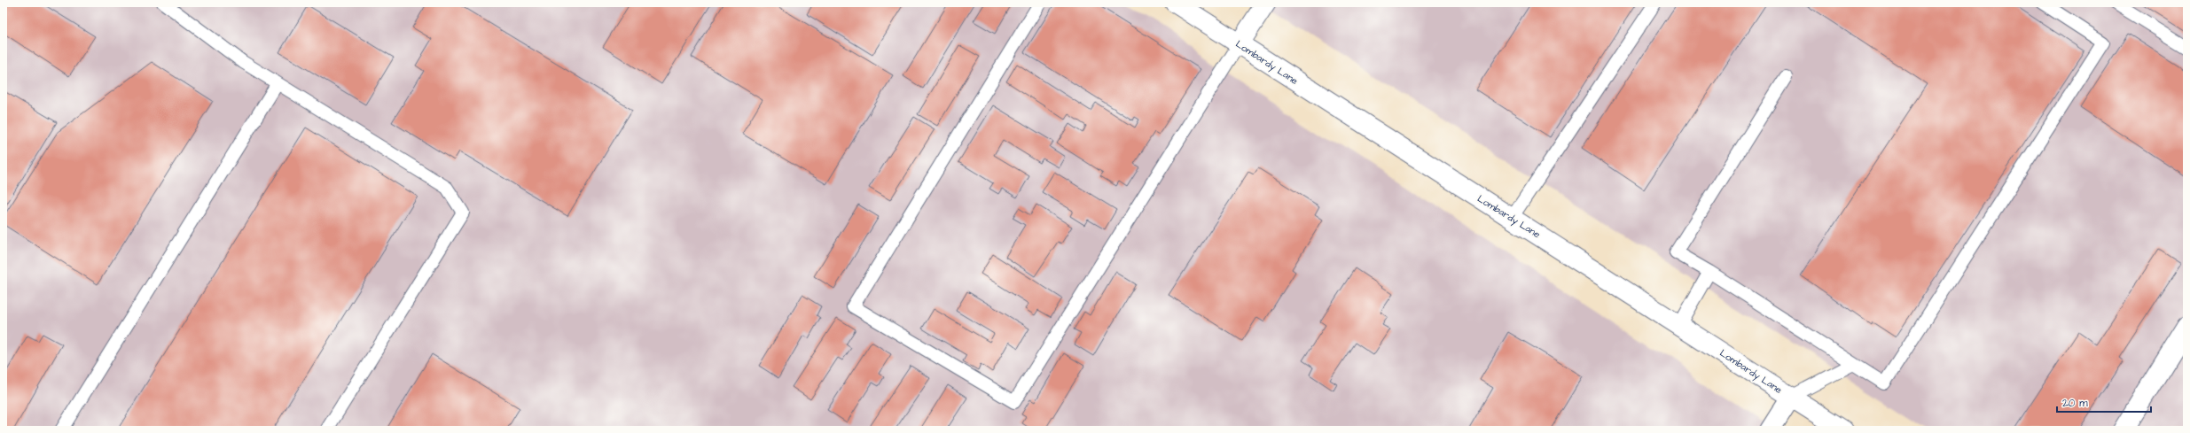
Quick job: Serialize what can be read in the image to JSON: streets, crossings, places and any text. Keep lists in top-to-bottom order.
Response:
{
  "streets": {
    "main road": ["Lombardy Lane"]
  },
  "scale_bar": "20 m"
}
